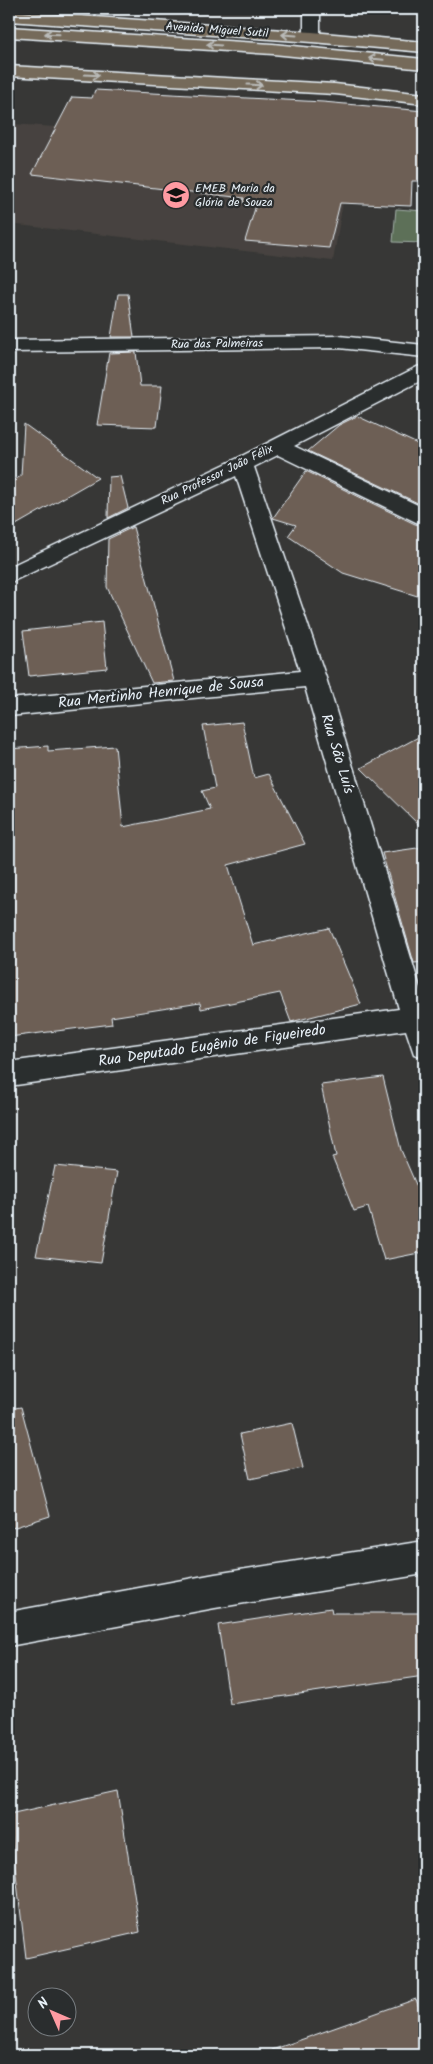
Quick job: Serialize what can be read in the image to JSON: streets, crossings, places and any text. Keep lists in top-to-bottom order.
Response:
{
  "streets": {
    "main road": ["Avenida Miguel Sutil"],
    "street": [
      "Rua das Palmeiras",
      "Rua Professor João Félix",
      "Rua Mertinho Henrique de Sousa",
      "Rua São Luís",
      "Rua Deputado Eugênio de Figueiredo"
    ]
  },
  "crossings": [
    ["Rua Professor João Félix", "Rua São Luís"],
    ["Rua Mertinho Henrique de Sousa", "Rua São Luís"],
    ["Rua São Luís", "Rua Deputado Eugênio de Figueiredo"]
  ],
  "places": {
    "school or university": ["EMEB Maria da Glória de Souza"]
  },
  "north": "top left"
}
